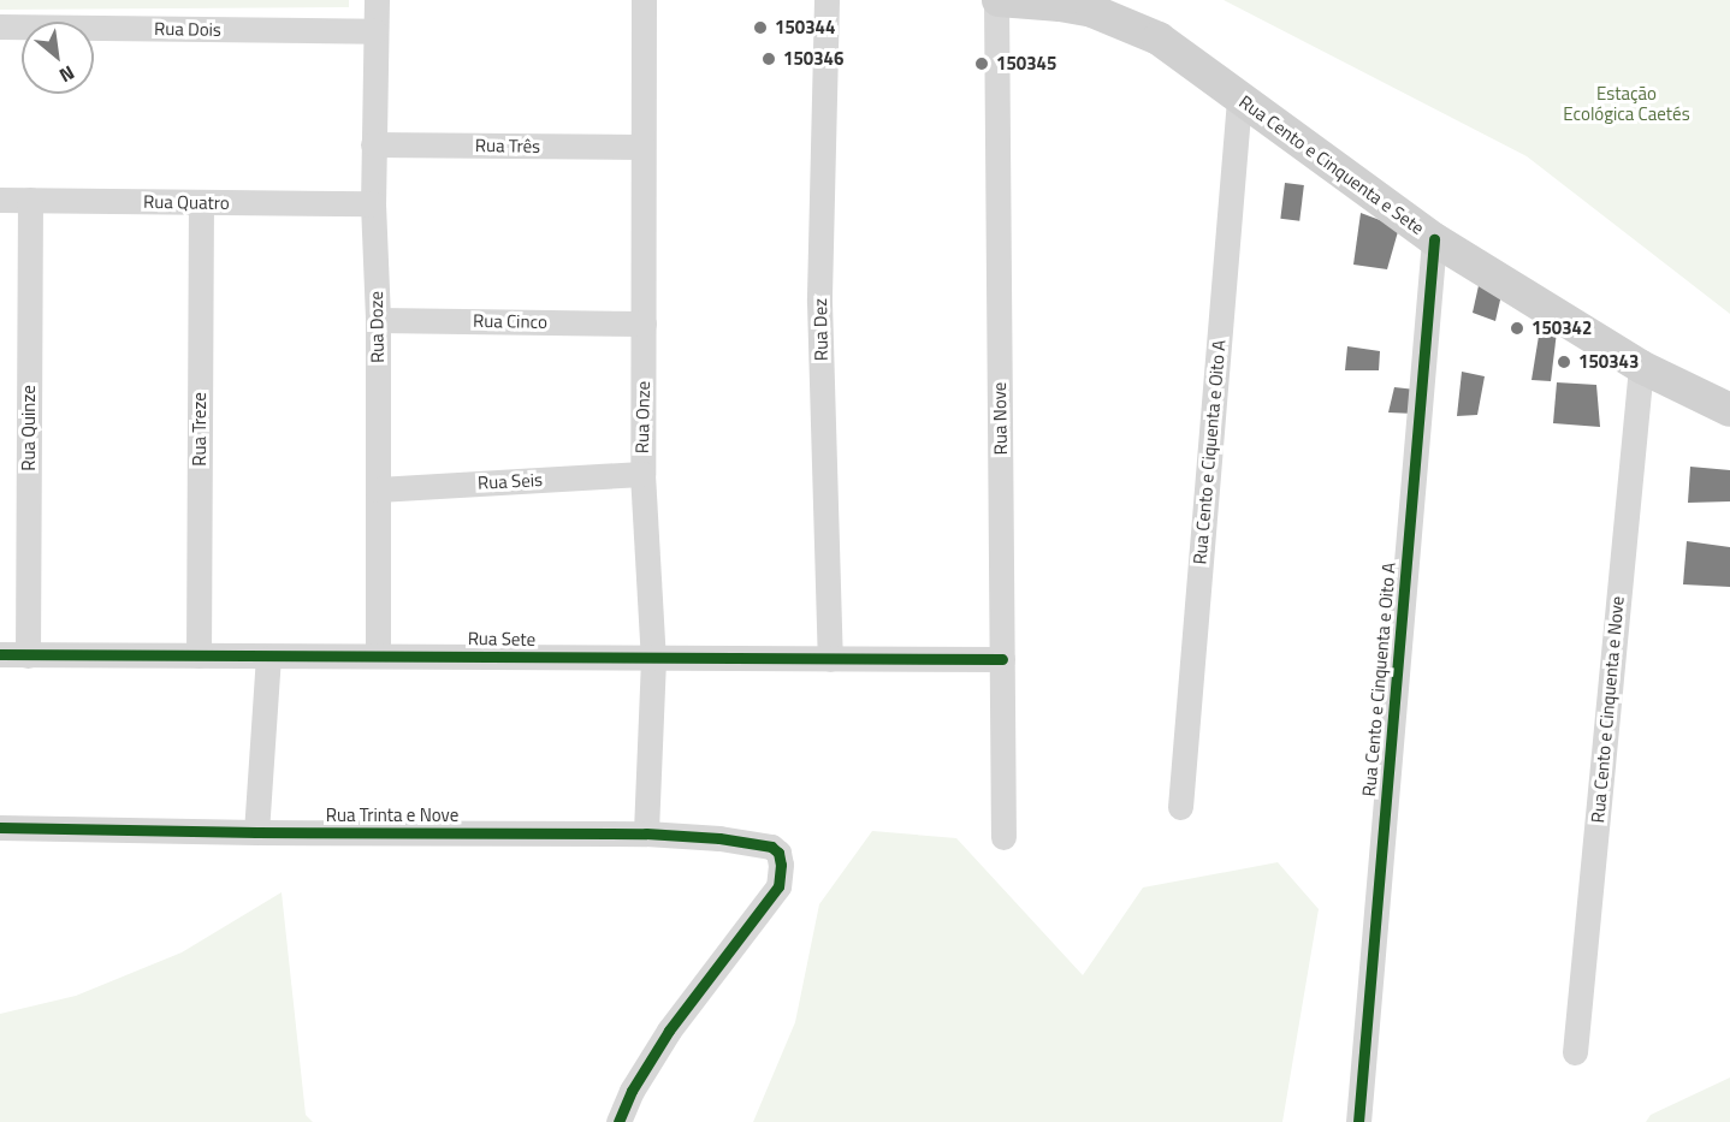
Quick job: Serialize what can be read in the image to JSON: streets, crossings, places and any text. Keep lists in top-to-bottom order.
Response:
{
  "streets": {
    "main road": ["Rua Cento e Cinquenta e Sete"],
    "street": [
      "Rua Dois",
      "Rua Três",
      "Rua Quatro",
      "Rua Cinco",
      "Rua Doze",
      "Rua Dez",
      "Rua Onze",
      "Rua Nove",
      "Rua Quinze",
      "Rua Treze",
      "Rua Cento e Ciquenta e Oito A",
      "Rua Seis",
      "Rua Sete",
      "Rua Cento e Cinquenta e Oito A",
      "Rua Cento e Cinquenta e Nove",
      "Rua Trinta e Nove"
    ]
  },
  "crossings": [
    ["Rua Dois", "Rua Doze"],
    ["Rua Três", "Rua Doze"],
    ["Rua Três", "Rua Onze"],
    ["Rua Cento e Cinquenta e Sete", "Rua Nove"],
    ["Rua Cento e Cinquenta e Sete", "Rua Cento e Ciquenta e Oito A"],
    ["Rua Cento e Cinquenta e Sete", "Rua Cento e Cinquenta e Oito A"],
    ["Rua Cento e Cinquenta e Sete", "Rua Cento e Cinquenta e Nove"],
    ["Rua Quatro", "Rua Doze"],
    ["Rua Quatro", "Rua Quinze"],
    ["Rua Quatro", "Rua Treze"],
    ["Rua Cinco", "Rua Doze"],
    ["Rua Cinco", "Rua Onze"],
    ["Rua Doze", "Rua Seis"],
    ["Rua Doze", "Rua Sete"],
    ["Rua Dez", "Rua Sete"],
    ["Rua Onze", "Rua Seis"],
    ["Rua Onze", "Rua Sete"],
    ["Rua Onze", "Rua Trinta e Nove"],
    ["Rua Nove", "Rua Sete"],
    ["Rua Quinze", "Rua Sete"],
    ["Rua Treze", "Rua Sete"]
  ],
  "parks": ["Estação Ecológica Caetés"],
  "places": [
    "150344",
    "150346",
    "150345",
    "150342",
    "150343"
  ],
  "north": "bottom right"
}
